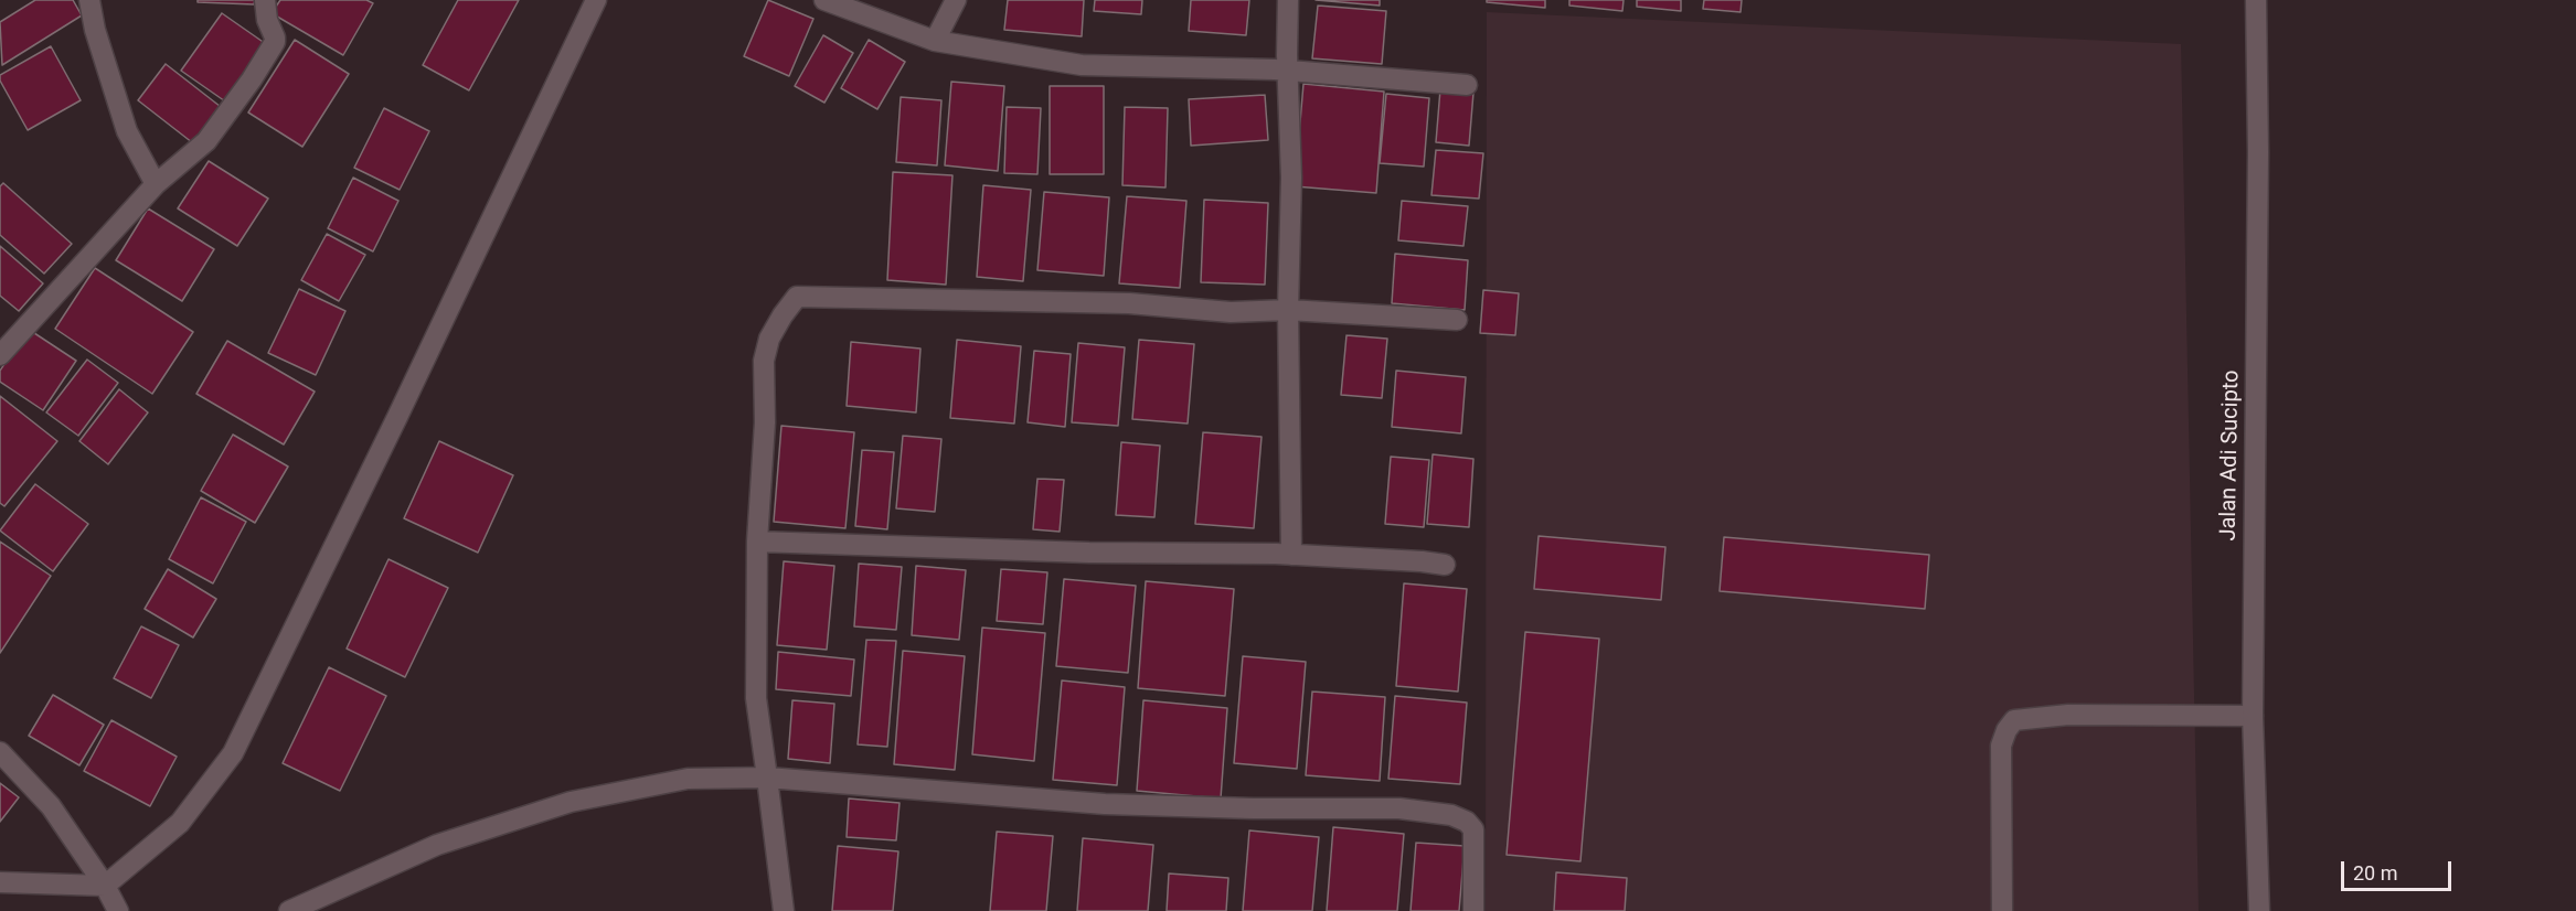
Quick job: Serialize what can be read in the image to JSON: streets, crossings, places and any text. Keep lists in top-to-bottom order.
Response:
{
  "streets": {
    "street": ["Jalan Adi Sucipto"]
  },
  "scale_bar": "20 m"
}
